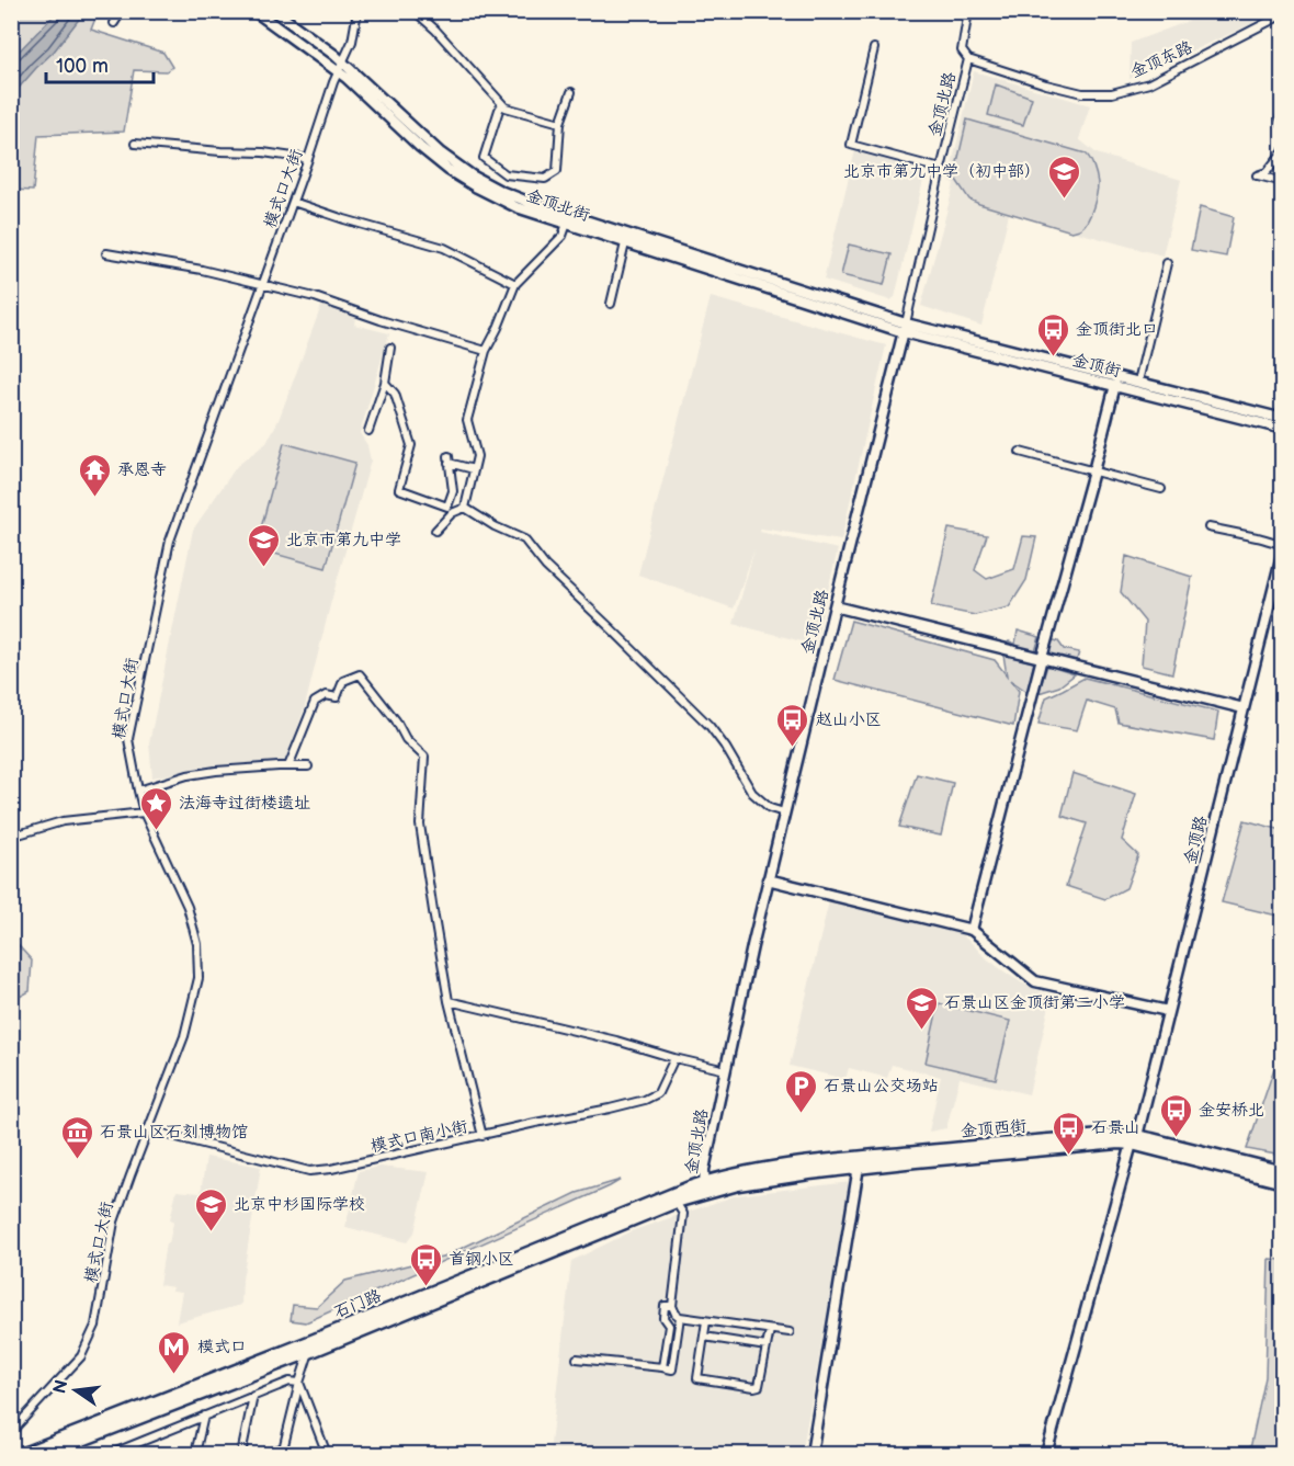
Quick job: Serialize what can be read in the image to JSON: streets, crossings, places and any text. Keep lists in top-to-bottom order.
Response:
{
  "streets": {
    "highway": ["金顶西街", "石门路"],
    "street": [
      "金顶东路",
      "金顶北路",
      "模式口大街",
      "金顶北街",
      "金顶街",
      "金顶路",
      "模式口南小街"
    ]
  },
  "crossings": [
    ["金顶东路", "金顶北路"],
    ["金顶北路", "金顶北街"],
    ["金顶北路", "金顶街"],
    ["金顶北路", "金顶西街"],
    ["金顶北路", "石门路"],
    ["模式口大街", "金顶北街"],
    ["模式口大街", "模式口南小街"],
    ["金顶北街", "金顶街"],
    ["金顶路", "金顶西街"],
    ["金顶西街", "石门路"]
  ],
  "places": {
    "school or university": [
      "北京市第九中学（初中部）",
      "北京市第九中学",
      "石景山区金顶街第二小学",
      "北京中杉国际学校"
    ],
    "bus stop": [
      "金顶街北口",
      "赵山小区",
      "金安桥北",
      "石景山",
      "首钢小区"
    ],
    "temple": ["承恩寺"],
    "place": ["法海寺过街楼遗址"],
    "parking": ["石景山公交场站"],
    "museum": ["石景山区石刻博物馆"],
    "metro station": ["模式口"]
  },
  "scale_bar": "100 m",
  "north": "left"
}
